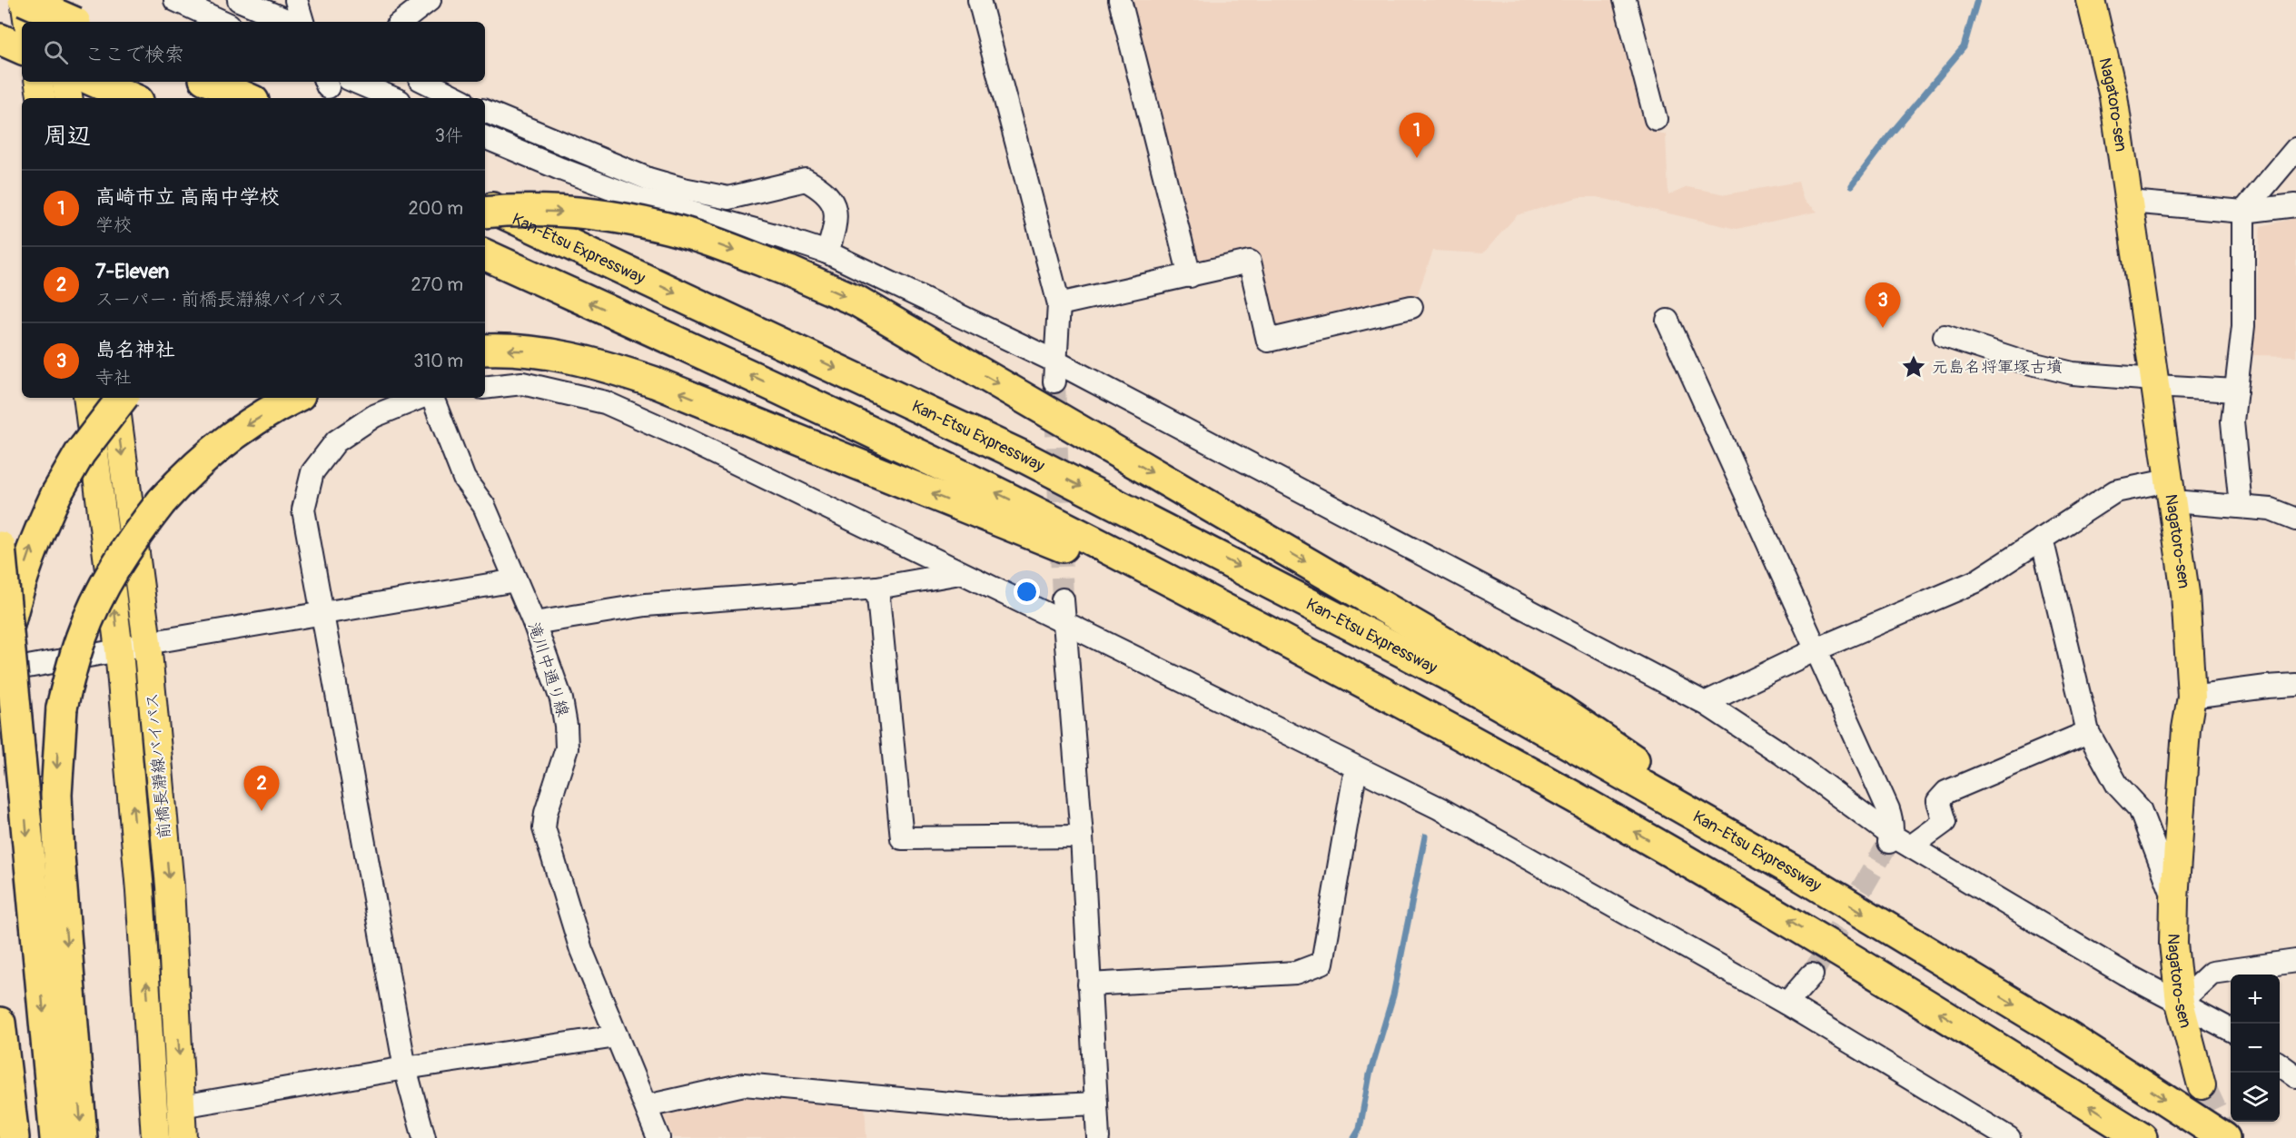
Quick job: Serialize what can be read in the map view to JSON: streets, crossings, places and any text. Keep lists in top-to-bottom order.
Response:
{
  "streets": {
    "highway": ["Kan-Etsu Expressway"],
    "main road": ["Nagatoro-sen", "前橋長瀞線バイパス"],
    "street": ["滝川中通り線"]
  },
  "places": {
    "place": ["元島名将軍塚古墳"]
  },
  "page": {
    "search": "ここで検索",
    "heading": ["周辺", "3件"],
    "pins": ["1", "3", "2"],
    "list": [
      {
        "mark": "1",
        "name": "高崎市立 高南中学校",
        "note": "学校",
        "value": "200 m"
      },
      {
        "mark": "2",
        "name": "7-Eleven",
        "note": "スーパー · 前橋長瀞線バイパス",
        "value": "270 m"
      },
      {
        "mark": "3",
        "name": "島名神社",
        "note": "寺社",
        "value": "310 m"
      }
    ],
    "map_buttons": ["+", "−"]
  }
}
